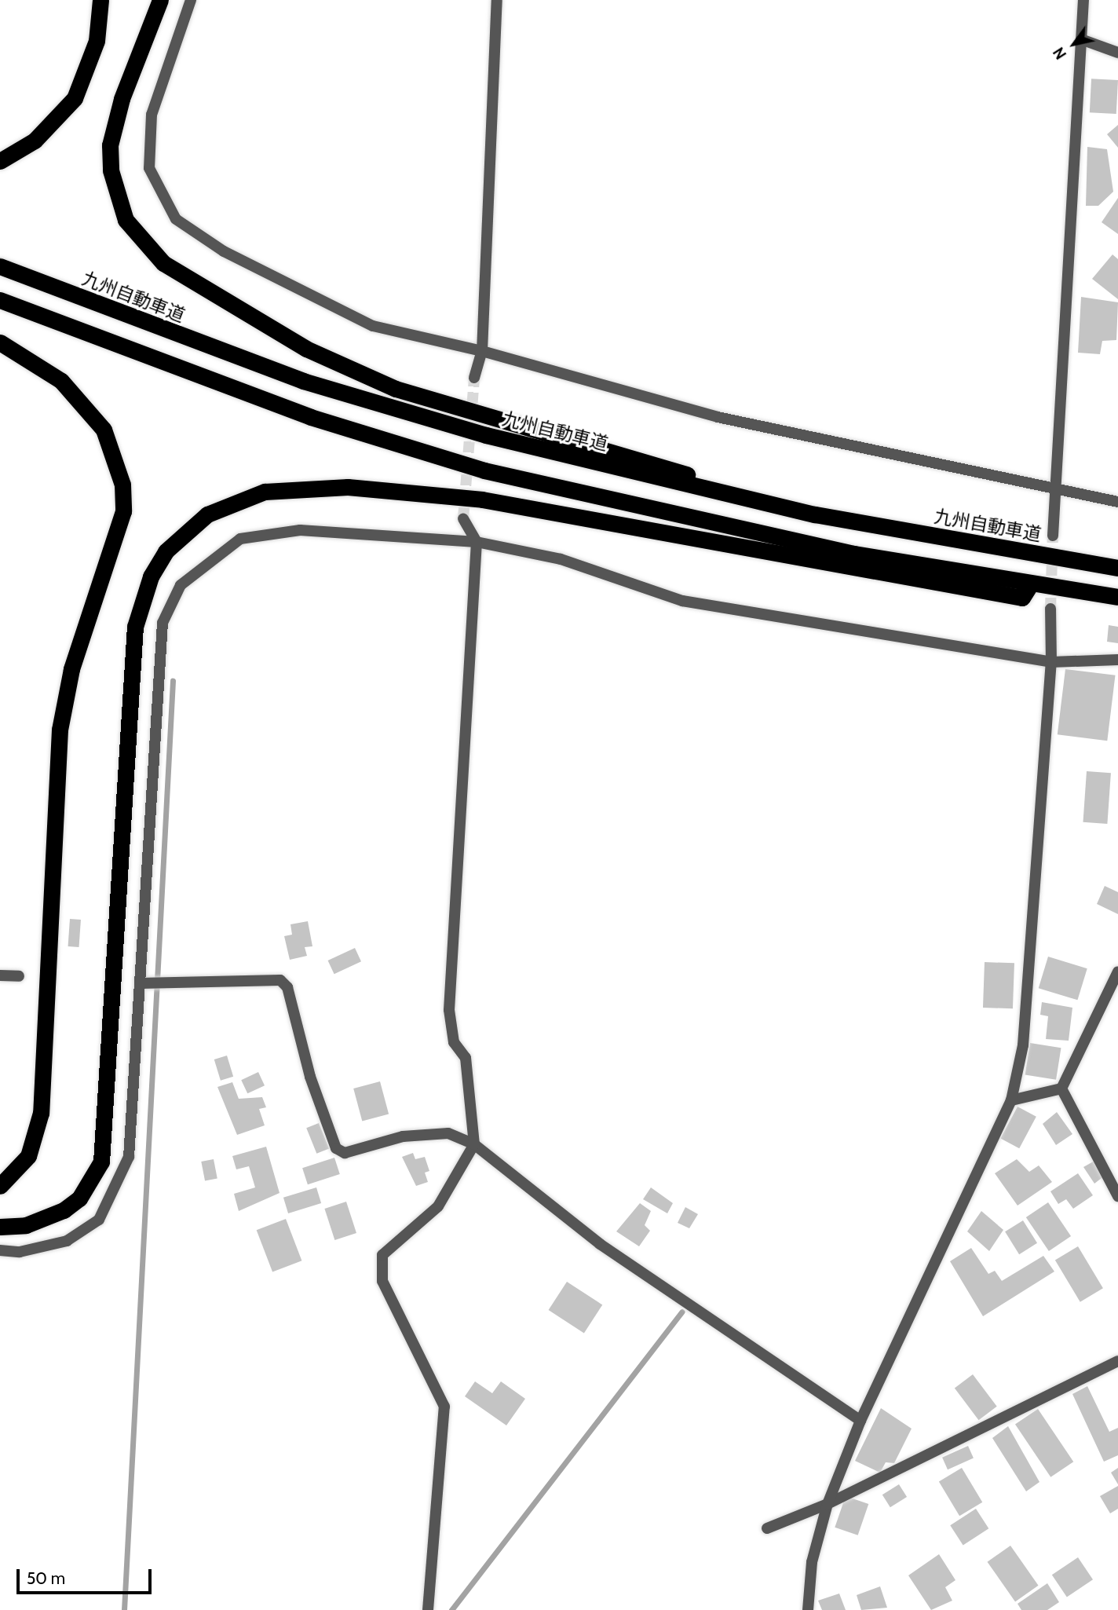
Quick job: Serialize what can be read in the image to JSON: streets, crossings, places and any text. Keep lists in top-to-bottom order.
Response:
{
  "streets": {
    "highway": ["九州自動車道"]
  },
  "scale_bar": "50 m",
  "north": "bottom left"
}
